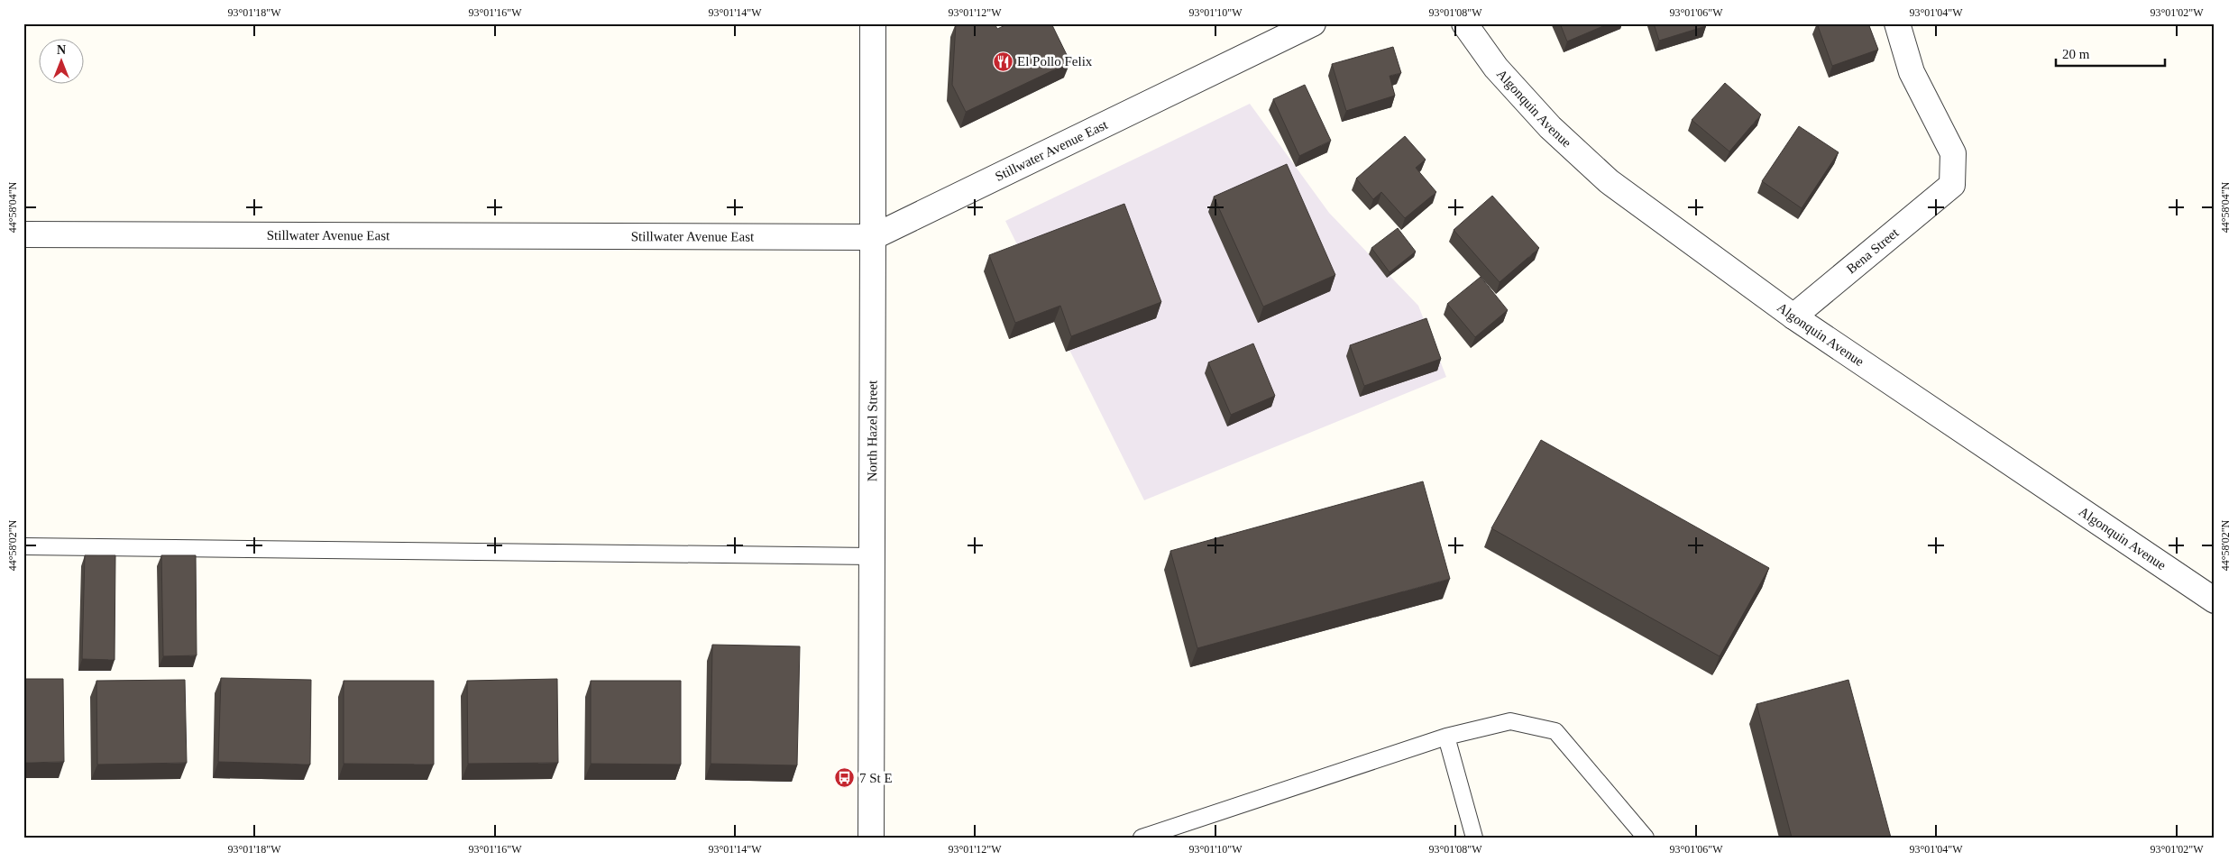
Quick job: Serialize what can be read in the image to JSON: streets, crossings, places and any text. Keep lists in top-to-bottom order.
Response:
{
  "streets": {
    "street": [
      "Algonquin Avenue",
      "Stillwater Avenue East",
      "Bena Street",
      "North Hazel Street"
    ]
  },
  "crossings": [
    ["Algonquin Avenue", "Bena Street"],
    ["Stillwater Avenue East", "North Hazel Street"]
  ],
  "places": {
    "restaurant": ["El Pollo Felix"],
    "bus stop": ["7 St E"]
  },
  "scale_bar": "20 m",
  "north": "top",
  "coordinates": [
    "93°01'18\"W",
    "93°01'16\"W",
    "93°01'14\"W",
    "93°01'12\"W",
    "93°01'10\"W",
    "93°01'08\"W",
    "93°01'06\"W",
    "93°01'04\"W",
    "93°01'02\"W",
    "44°58'04\"N",
    "44°58'02\"N"
  ]
}
